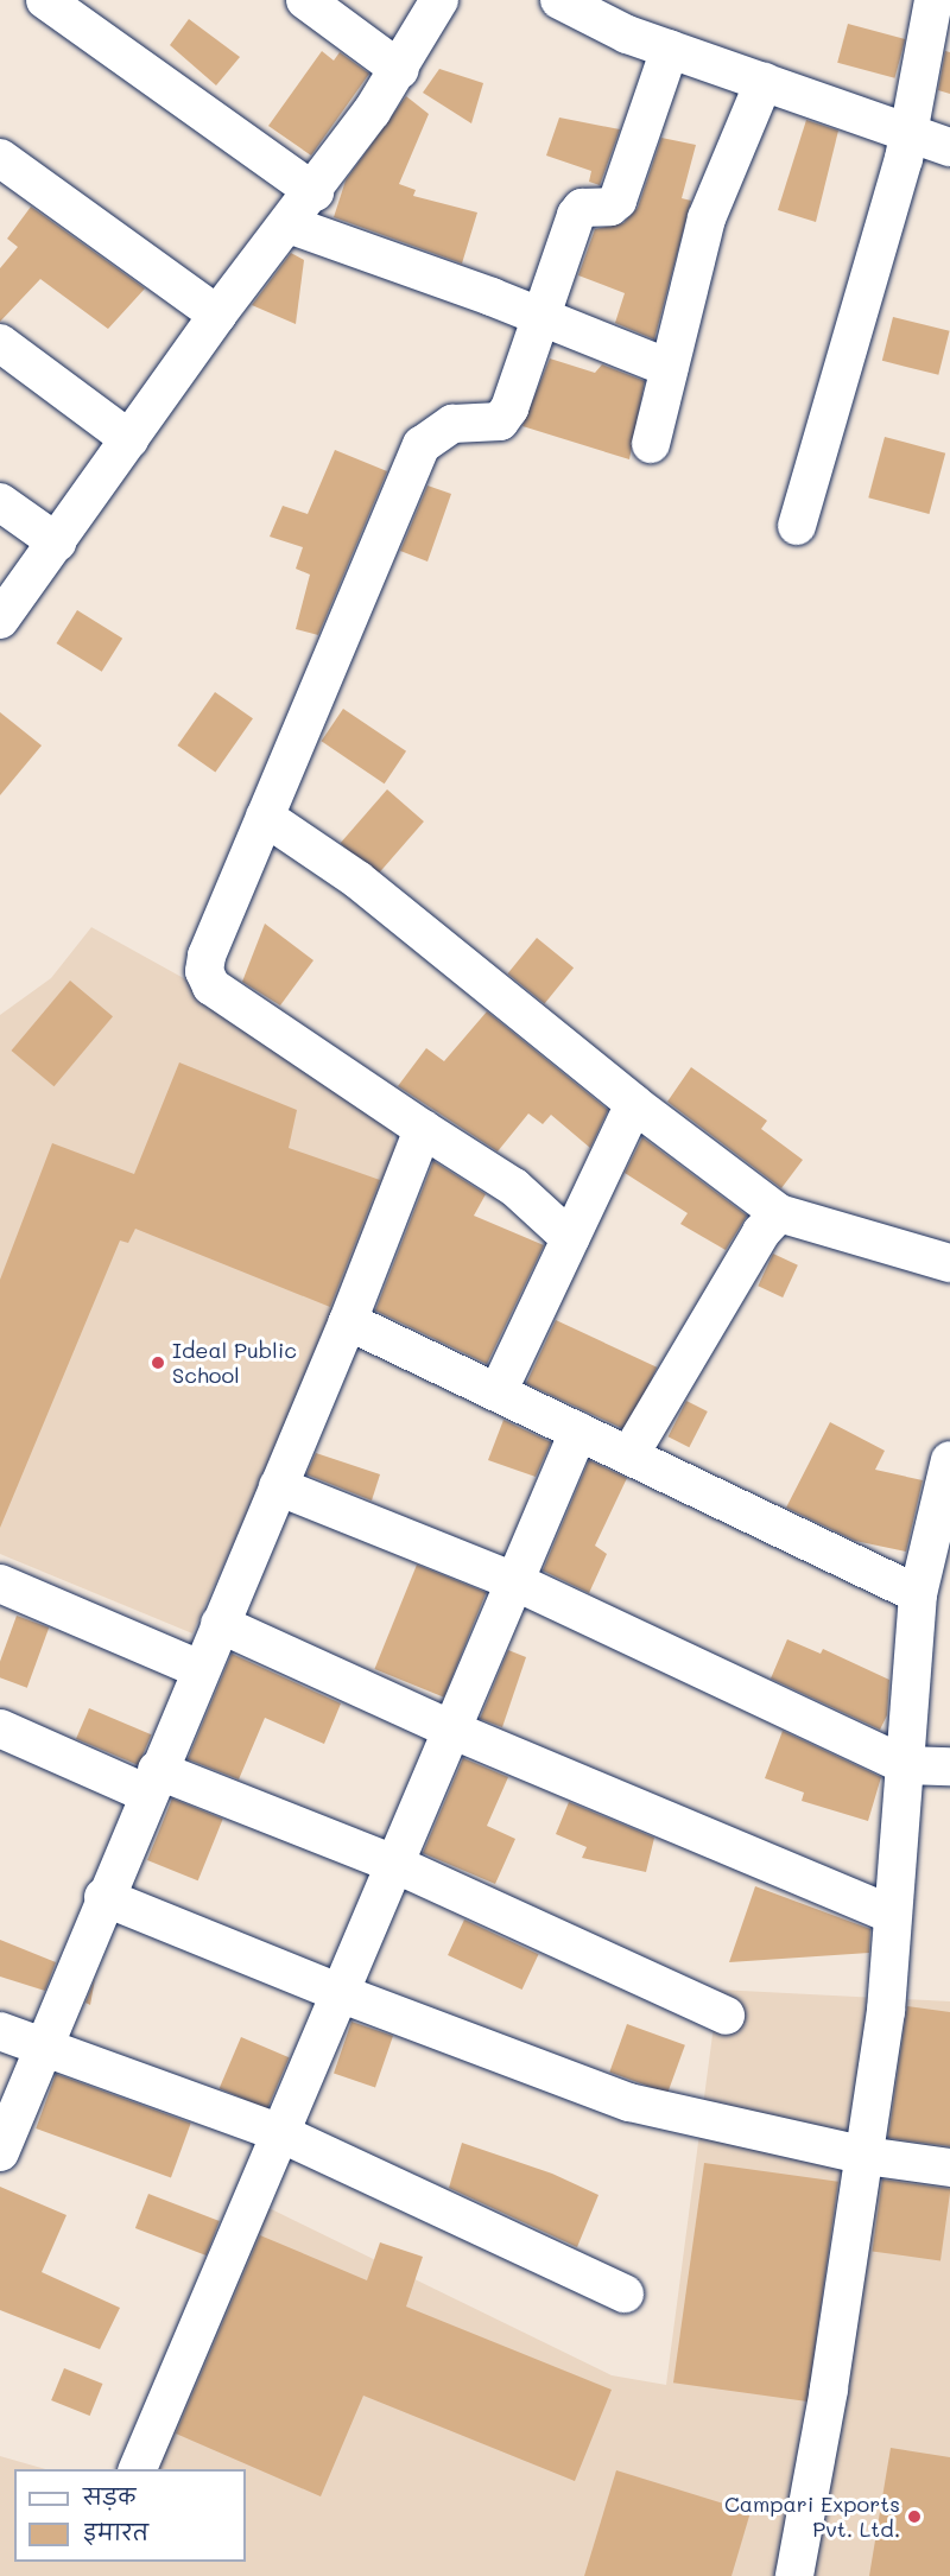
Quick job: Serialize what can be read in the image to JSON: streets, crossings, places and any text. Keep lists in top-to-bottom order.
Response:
{
  "places": ["Ideal Public School", "Campari Exports Pvt. Ltd."],
  "legend": ["सड़क", "इमारत"]
}
